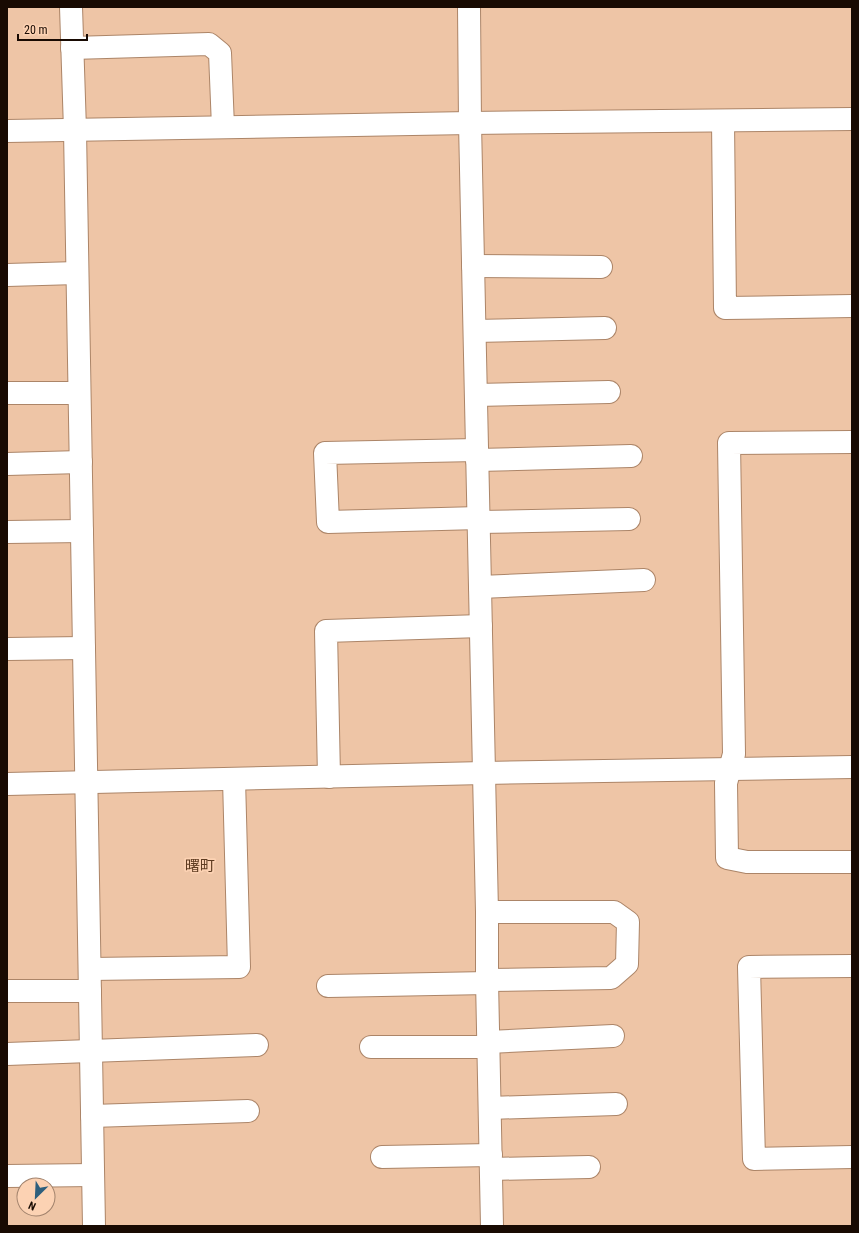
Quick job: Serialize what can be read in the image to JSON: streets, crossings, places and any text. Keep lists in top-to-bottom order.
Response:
{
  "districts": ["曙町"],
  "scale_bar": "20 m",
  "north": "bottom left"
}
